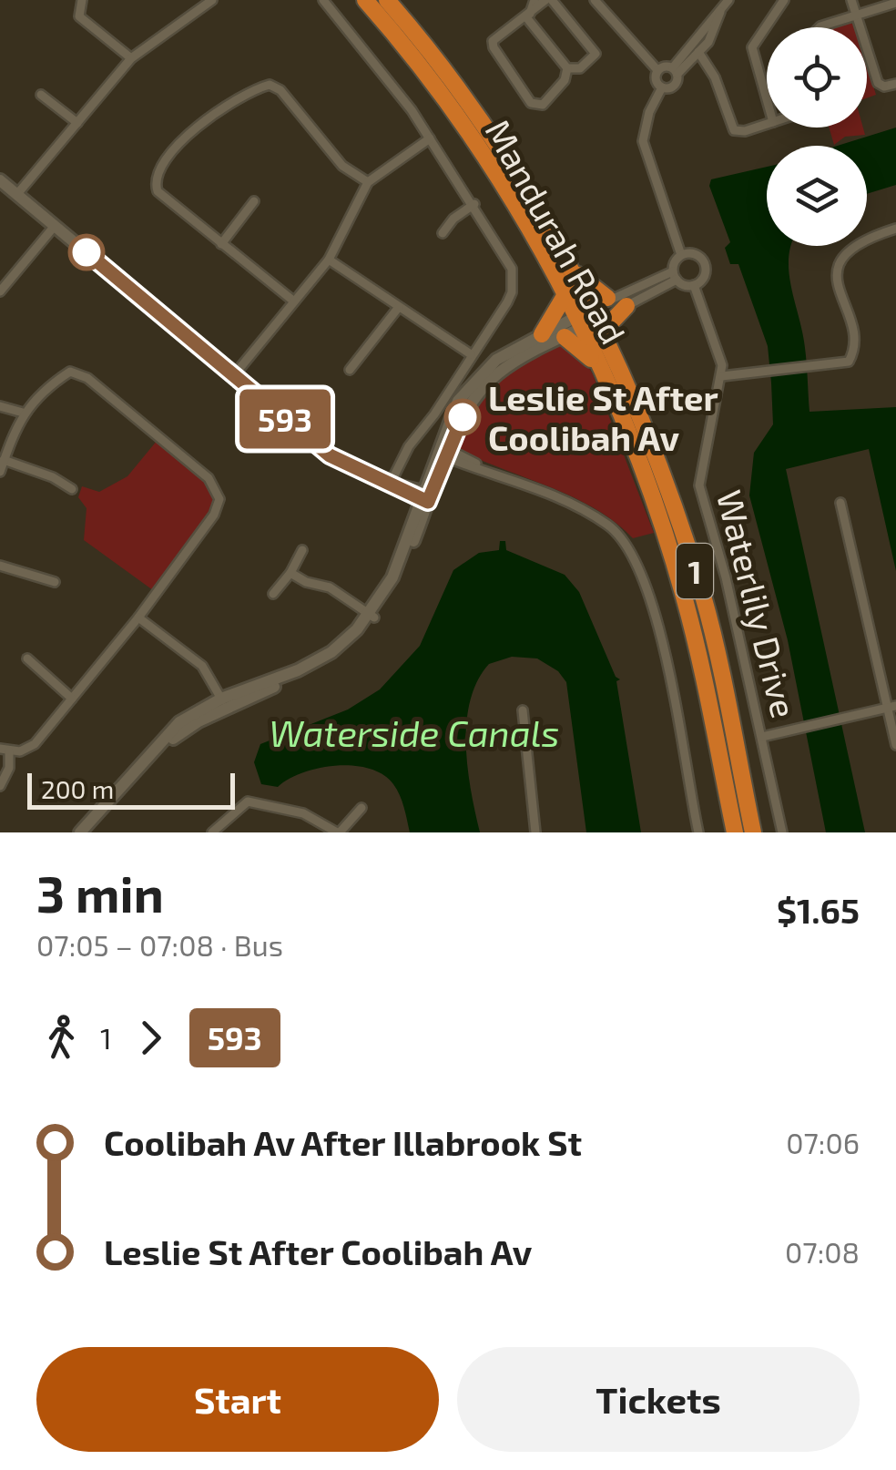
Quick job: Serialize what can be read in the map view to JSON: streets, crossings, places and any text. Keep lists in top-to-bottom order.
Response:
{
  "streets": {
    "highway": ["Mandurah Road", "1"],
    "street": ["Waterlily Drive"]
  },
  "water": ["Waterside Canals"],
  "places": ["Leslie St After Coolibah Av"],
  "lines": ["bus line 593"],
  "scale_bar": "200 m",
  "page": {
    "on_map": "593",
    "scale": "200 m",
    "heading": ["3 min", "07:05 – 07:08 · Bus", "$1.65"],
    "legs": ["1", "593"],
    "list": [
      {
        "name": "Coolibah Av After Illabrook St",
        "value": "07:06"
      },
      {
        "name": "Leslie St After Coolibah Av",
        "value": "07:08"
      }
    ],
    "buttons": ["Start", "Tickets"]
  }
}
